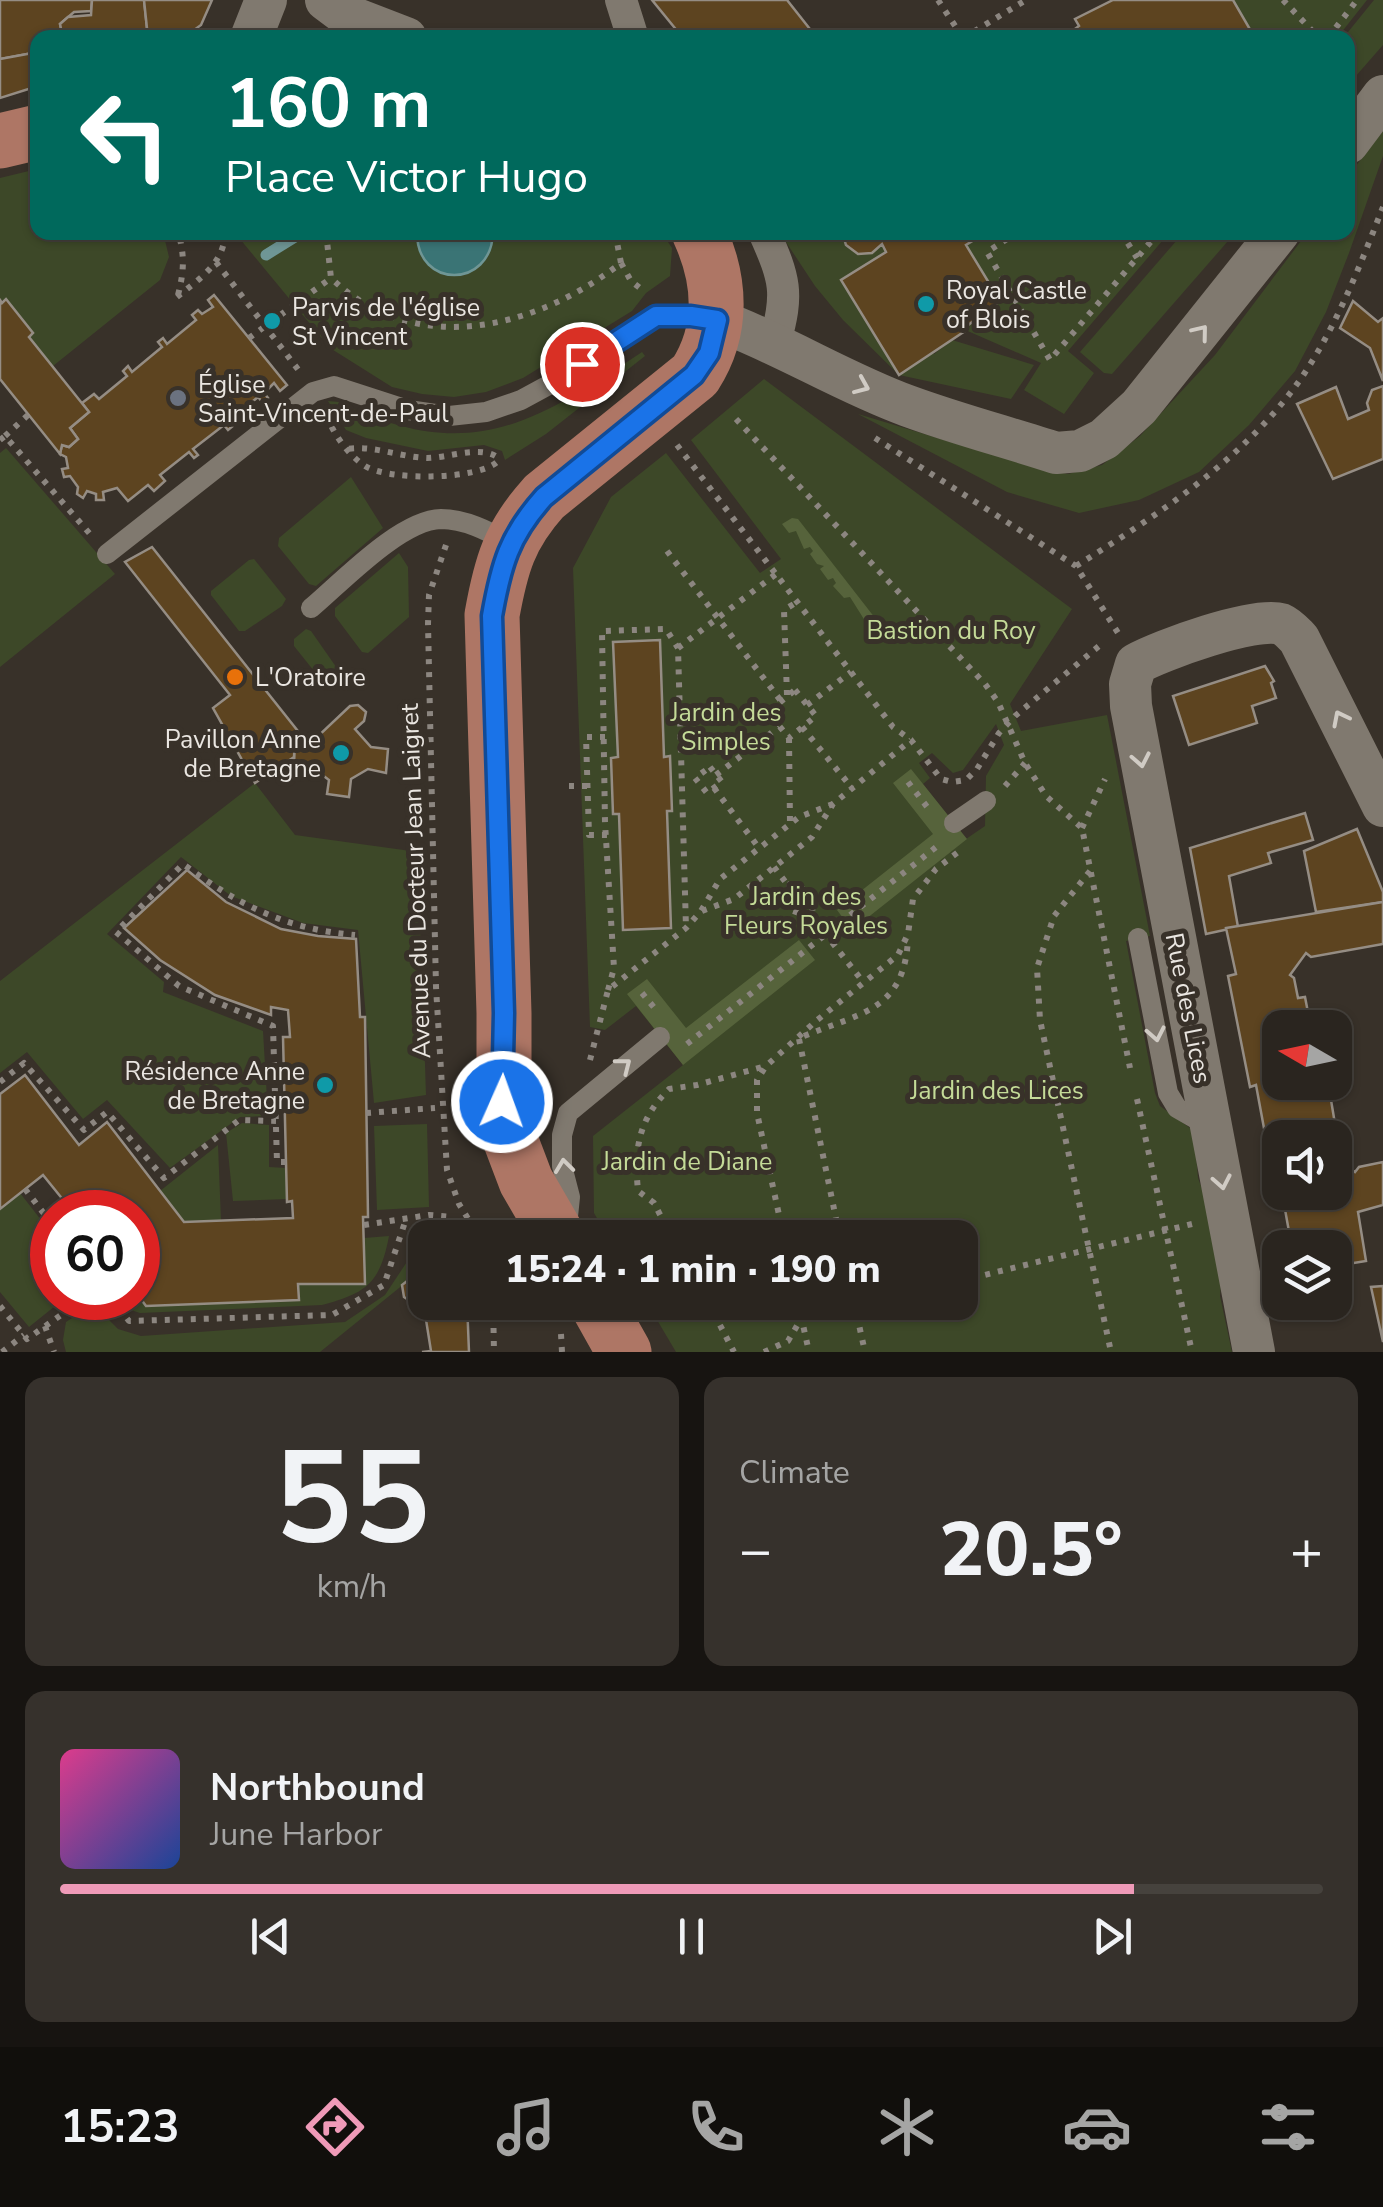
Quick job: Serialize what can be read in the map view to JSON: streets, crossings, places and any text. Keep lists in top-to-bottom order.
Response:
{
  "streets": {
    "street": ["Rue des Lices"],
    "path": ["Avenue du Docteur Jean Laigret"]
  },
  "one_way": ["Rue des Lices"],
  "parks": [
    "Bastion du Roy",
    "Jardin des Simples",
    "Jardin des Fleurs Royales",
    "Jardin des Lices",
    "Jardin de Diane"
  ],
  "places": [
    "Royal Castle of Blois",
    "Parvis de l'église St Vincent",
    "Église Saint-Vincent-de-Paul",
    "L'Oratoire",
    "Pavillon Anne de Bretagne",
    "Résidence Anne de Bretagne"
  ],
  "north": "left",
  "page": {
    "turn": ["160 m", "Place Victor Hugo"],
    "limit": "60",
    "trip": "15:24 · 1 min · 190 m",
    "tile": [
      ["55", "km/h"],
      "Climate"
    ],
    "heat": ["−", "20.5°", "+"],
    "song": ["Northbound", "June Harbor"],
    "tabs": "15:23"
  }
}
